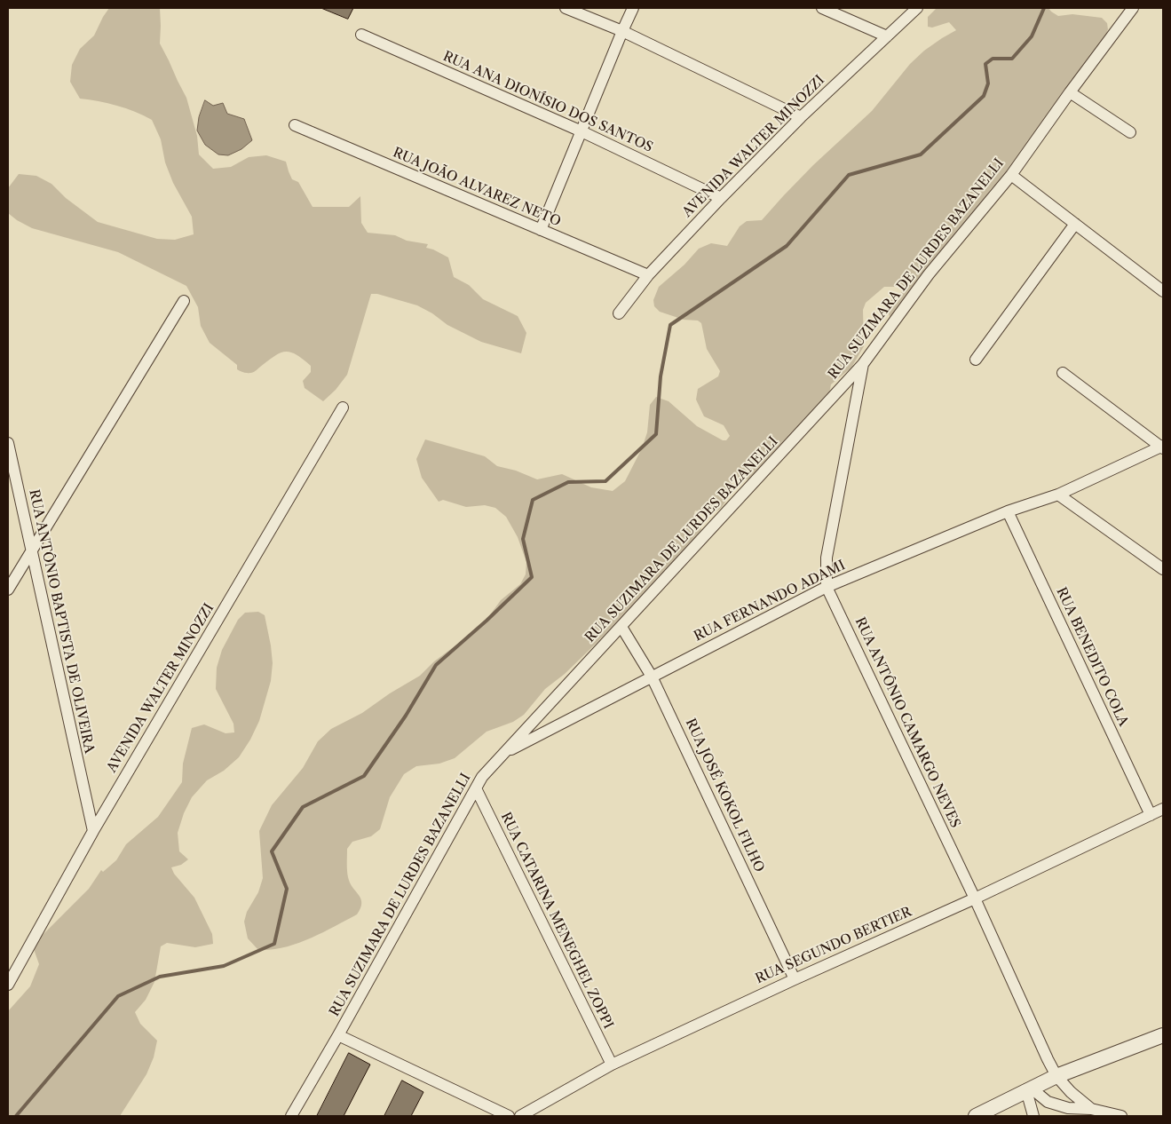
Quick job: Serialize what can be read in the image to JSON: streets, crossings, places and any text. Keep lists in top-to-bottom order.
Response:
{
  "streets": {
    "street": [
      "RUA ANA DIONÍSIO DOS SANTOS",
      "AVENIDA WALTER MINOZZI",
      "RUA JOÃO ALVAREZ NETO",
      "RUA SUZIMARA DE LURDES BAZANELLI",
      "RUA FERNANDO ADAMI",
      "RUA ANTÔNIO BAPTISTA DE OLIVEIRA",
      "RUA BENEDITO COLA",
      "RUA ANTÔNIO CAMARGO NEVES",
      "RUA JOSÉ KOKOL FILHO",
      "RUA CATARINA MENEGHEL ZOPPI",
      "RUA SEGUNDO BERTIER"
    ]
  },
  "crossings": [
    ["RUA ANA DIONÍSIO DOS SANTOS", "AVENIDA WALTER MINOZZI"],
    ["AVENIDA WALTER MINOZZI", "RUA JOÃO ALVAREZ NETO"],
    ["AVENIDA WALTER MINOZZI", "RUA ANTÔNIO BAPTISTA DE OLIVEIRA"],
    ["RUA SUZIMARA DE LURDES BAZANELLI", "RUA FERNANDO ADAMI"],
    ["RUA SUZIMARA DE LURDES BAZANELLI", "RUA ANTÔNIO CAMARGO NEVES"],
    ["RUA SUZIMARA DE LURDES BAZANELLI", "RUA JOSÉ KOKOL FILHO"],
    ["RUA SUZIMARA DE LURDES BAZANELLI", "RUA CATARINA MENEGHEL ZOPPI"],
    ["RUA FERNANDO ADAMI", "RUA BENEDITO COLA"],
    ["RUA FERNANDO ADAMI", "RUA ANTÔNIO CAMARGO NEVES"],
    ["RUA FERNANDO ADAMI", "RUA JOSÉ KOKOL FILHO"],
    ["RUA BENEDITO COLA", "RUA SEGUNDO BERTIER"],
    ["RUA ANTÔNIO CAMARGO NEVES", "RUA SEGUNDO BERTIER"],
    ["RUA JOSÉ KOKOL FILHO", "RUA SEGUNDO BERTIER"],
    ["RUA CATARINA MENEGHEL ZOPPI", "RUA SEGUNDO BERTIER"]
  ]
}
